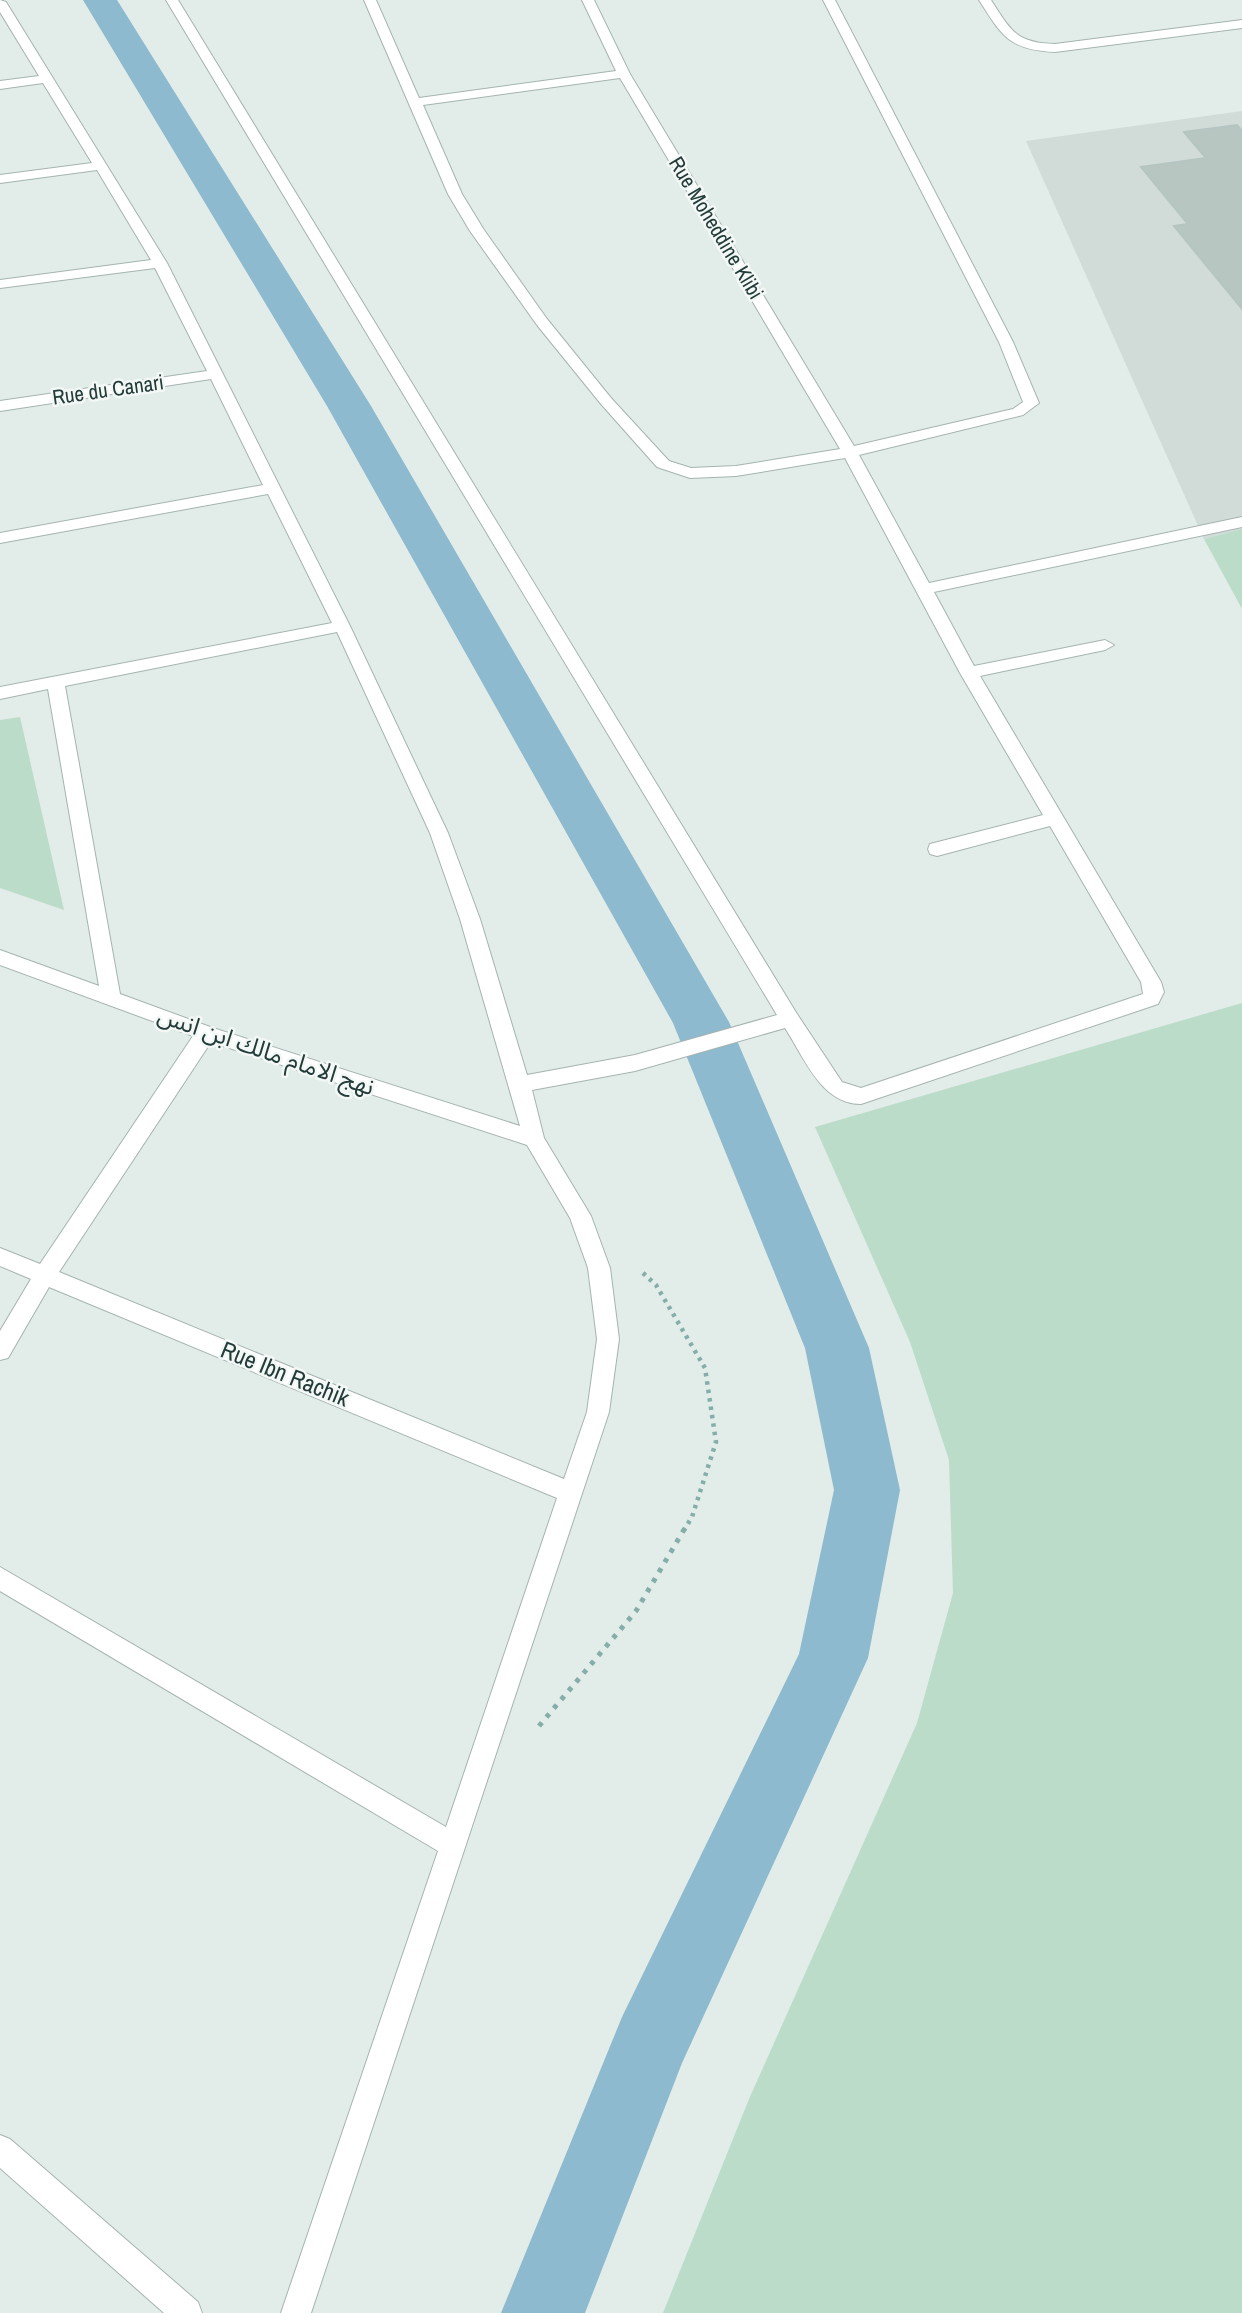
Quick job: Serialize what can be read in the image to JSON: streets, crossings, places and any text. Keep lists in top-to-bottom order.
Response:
{
  "streets": {
    "street": [
      "Rue Moheddine Klibi",
      "Rue du Canari",
      "نهج الامام مالك ابن انس",
      "Rue Ibn Rachik"
    ]
  }
}
